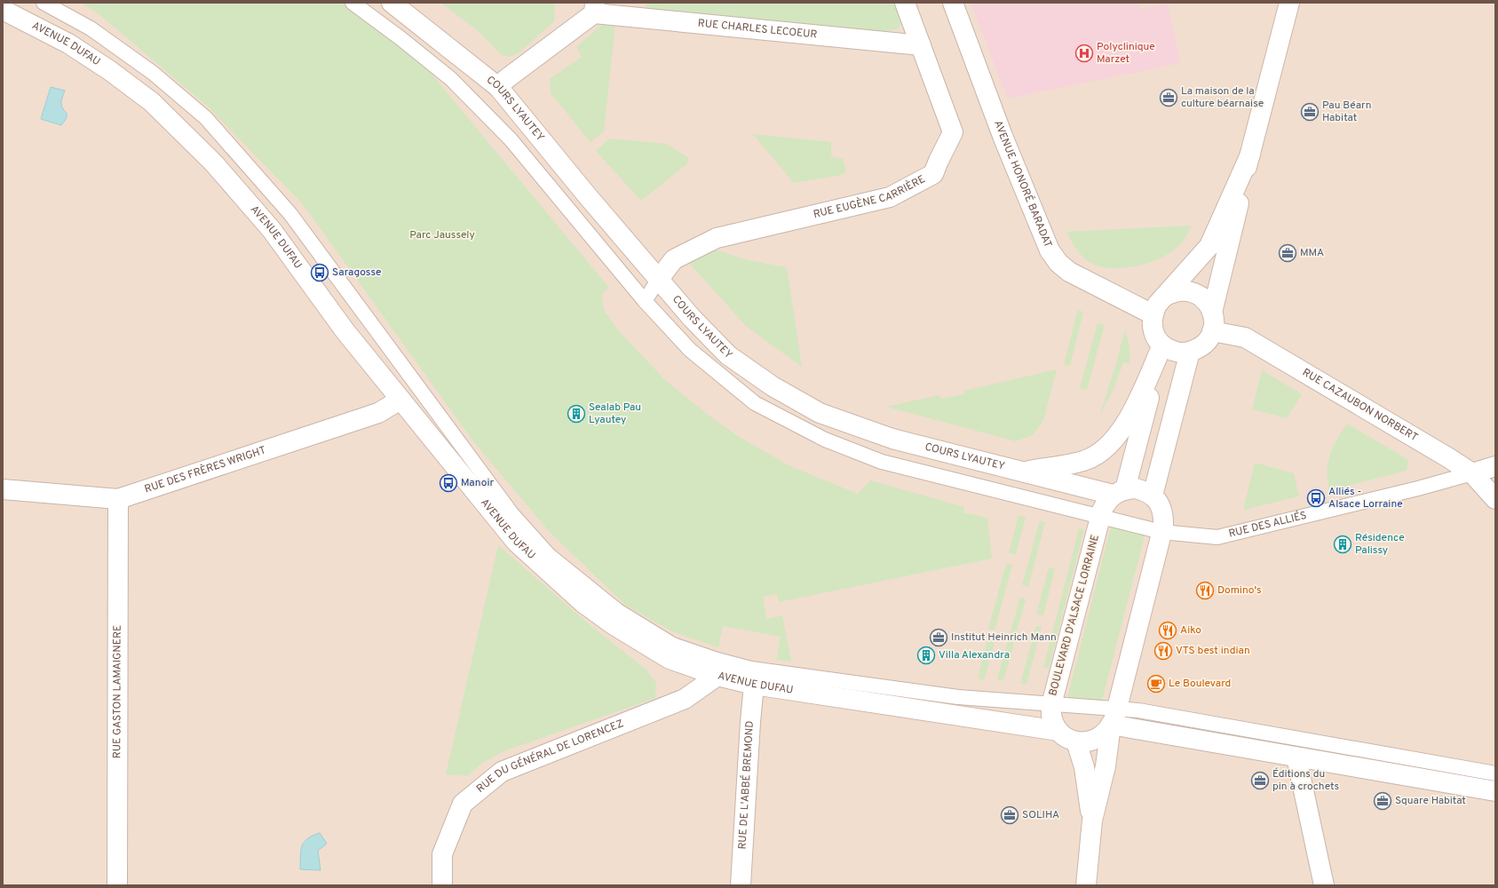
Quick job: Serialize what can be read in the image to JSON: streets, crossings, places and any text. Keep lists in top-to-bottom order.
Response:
{
  "streets": {
    "main road": [
      "RUE CHARLES LECOEUR",
      "AVENUE DUFAU",
      "COURS LYAUTEY",
      "AVENUE HONORÉ BARADAT",
      "RUE EUGÈNE CARRIÈRE",
      "RUE CAZAUBON NORBERT",
      "RUE DES FRÈRES WRIGHT",
      "RUE DES ALLIÉS",
      "BOULEVARD D'ALSACE LORRAINE",
      "RUE GASTON LAMAIGNERE",
      "RUE DU GÉNÉRAL DE LORENCEZ",
      "RUE DE L'ABBÉ BREMOND"
    ]
  },
  "crossings": [
    ["RUE CHARLES LECOEUR", "RUE EUGÈNE CARRIÈRE"],
    ["AVENUE DUFAU", "RUE DES FRÈRES WRIGHT"],
    ["AVENUE DUFAU", "BOULEVARD D'ALSACE LORRAINE"],
    ["AVENUE DUFAU", "RUE DU GÉNÉRAL DE LORENCEZ"],
    ["AVENUE DUFAU", "RUE DE L'ABBÉ BREMOND"],
    ["COURS LYAUTEY", "RUE EUGÈNE CARRIÈRE"],
    ["COURS LYAUTEY", "BOULEVARD D'ALSACE LORRAINE"],
    ["AVENUE HONORÉ BARADAT", "RUE CAZAUBON NORBERT"],
    ["AVENUE HONORÉ BARADAT", "BOULEVARD D'ALSACE LORRAINE"],
    ["RUE CAZAUBON NORBERT", "RUE DES ALLIÉS"],
    ["RUE CAZAUBON NORBERT", "BOULEVARD D'ALSACE LORRAINE"],
    ["RUE DES FRÈRES WRIGHT", "RUE GASTON LAMAIGNERE"],
    ["RUE DES ALLIÉS", "BOULEVARD D'ALSACE LORRAINE"]
  ],
  "parks": ["Parc Jaussely"],
  "places": {
    "hospital": ["Polyclinique Marzet"],
    "office": [
      "La maison de la culture béarnaise",
      "Pau Béarn Habitat",
      "MMA",
      "Institut Heinrich Mann",
      "Éditions du pin à crochets",
      "Square Habitat",
      "SOLIHA"
    ],
    "bus stop": ["Saragosse", "Manoir", "Alliés - Alsace Lorraine"],
    "building": ["Sealab Pau Lyautey", "Résidence Palissy", "Villa Alexandra"],
    "restaurant": ["Domino's", "Aiko", "VTS best indian"],
    "cafe": ["Le Boulevard"]
  }
}
